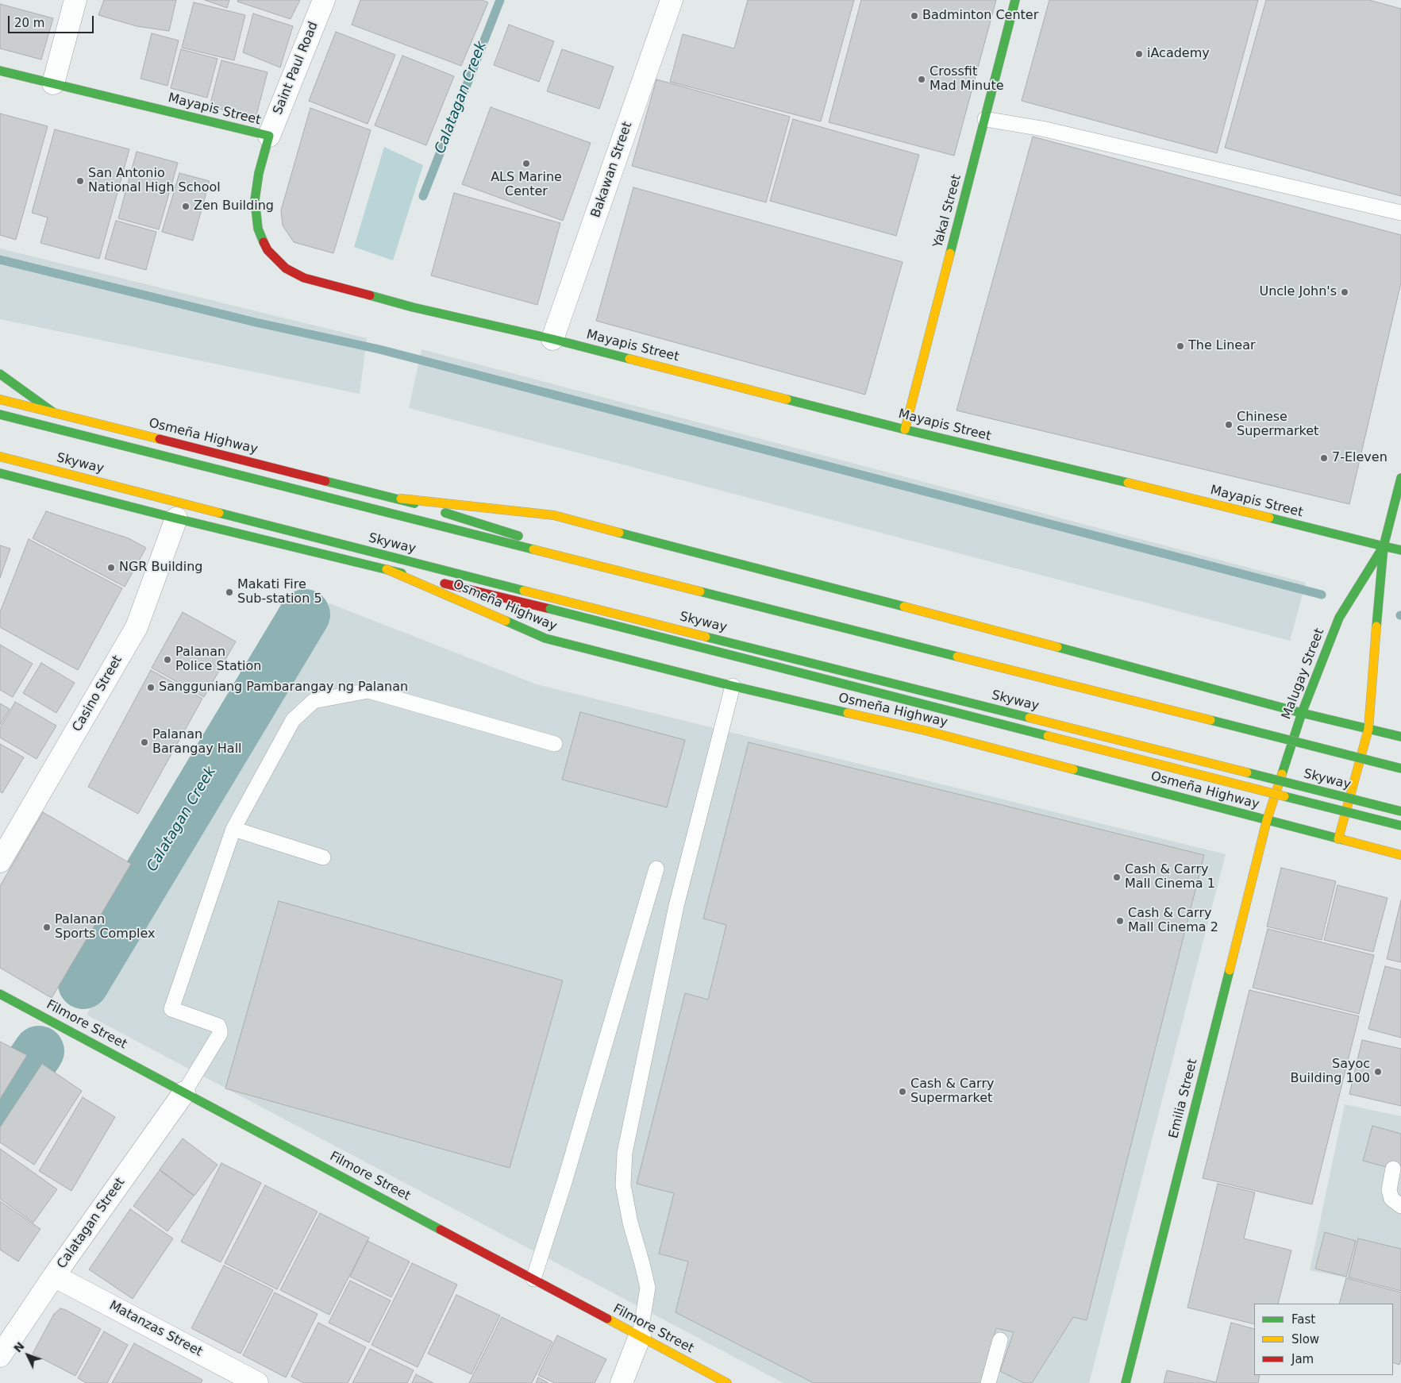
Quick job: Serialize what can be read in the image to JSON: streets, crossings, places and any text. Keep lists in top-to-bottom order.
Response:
{
  "streets": {
    "main road": [
      "Mayapis Street",
      "Yakal Street",
      "Osmeña Highway",
      "Skyway",
      "Malugay Street",
      "Filmore Street",
      "Emilia Street"
    ],
    "street": [
      "Saint Paul Road",
      "Bakawan Street",
      "Casino Street",
      "Calatagan Street",
      "Matanzas Street"
    ]
  },
  "crossings": [
    ["Saint Paul Road", "Mayapis Street"],
    ["Mayapis Street", "Bakawan Street"],
    ["Mayapis Street", "Yakal Street"],
    ["Mayapis Street", "Malugay Street"],
    ["Osmeña Highway", "Malugay Street"],
    ["Osmeña Highway", "Casino Street"],
    ["Osmeña Highway", "Emilia Street"],
    ["Malugay Street", "Emilia Street"],
    ["Filmore Street", "Calatagan Street"],
    ["Calatagan Street", "Matanzas Street"]
  ],
  "water": ["Calatagan Creek"],
  "places": [
    "Badminton Center",
    "iAcademy",
    "Crossfit Mad Minute",
    "ALS Marine Center",
    "San Antonio National High School",
    "Zen Building",
    "Uncle John's",
    "The Linear",
    "Chinese Supermarket",
    "7-Eleven",
    "NGR Building",
    "Makati Fire Sub-station 5",
    "Palanan Police Station",
    "Sangguniang Pambarangay ng Palanan",
    "Palanan Barangay Hall",
    "Cash & Carry Mall Cinema 1",
    "Cash & Carry Mall Cinema 2",
    "Palanan Sports Complex",
    "Sayoc Building 100",
    "Cash & Carry Supermarket"
  ],
  "legend": ["Fast", "Slow", "Jam"],
  "scale_bar": "20 m",
  "north": "top left"
}
